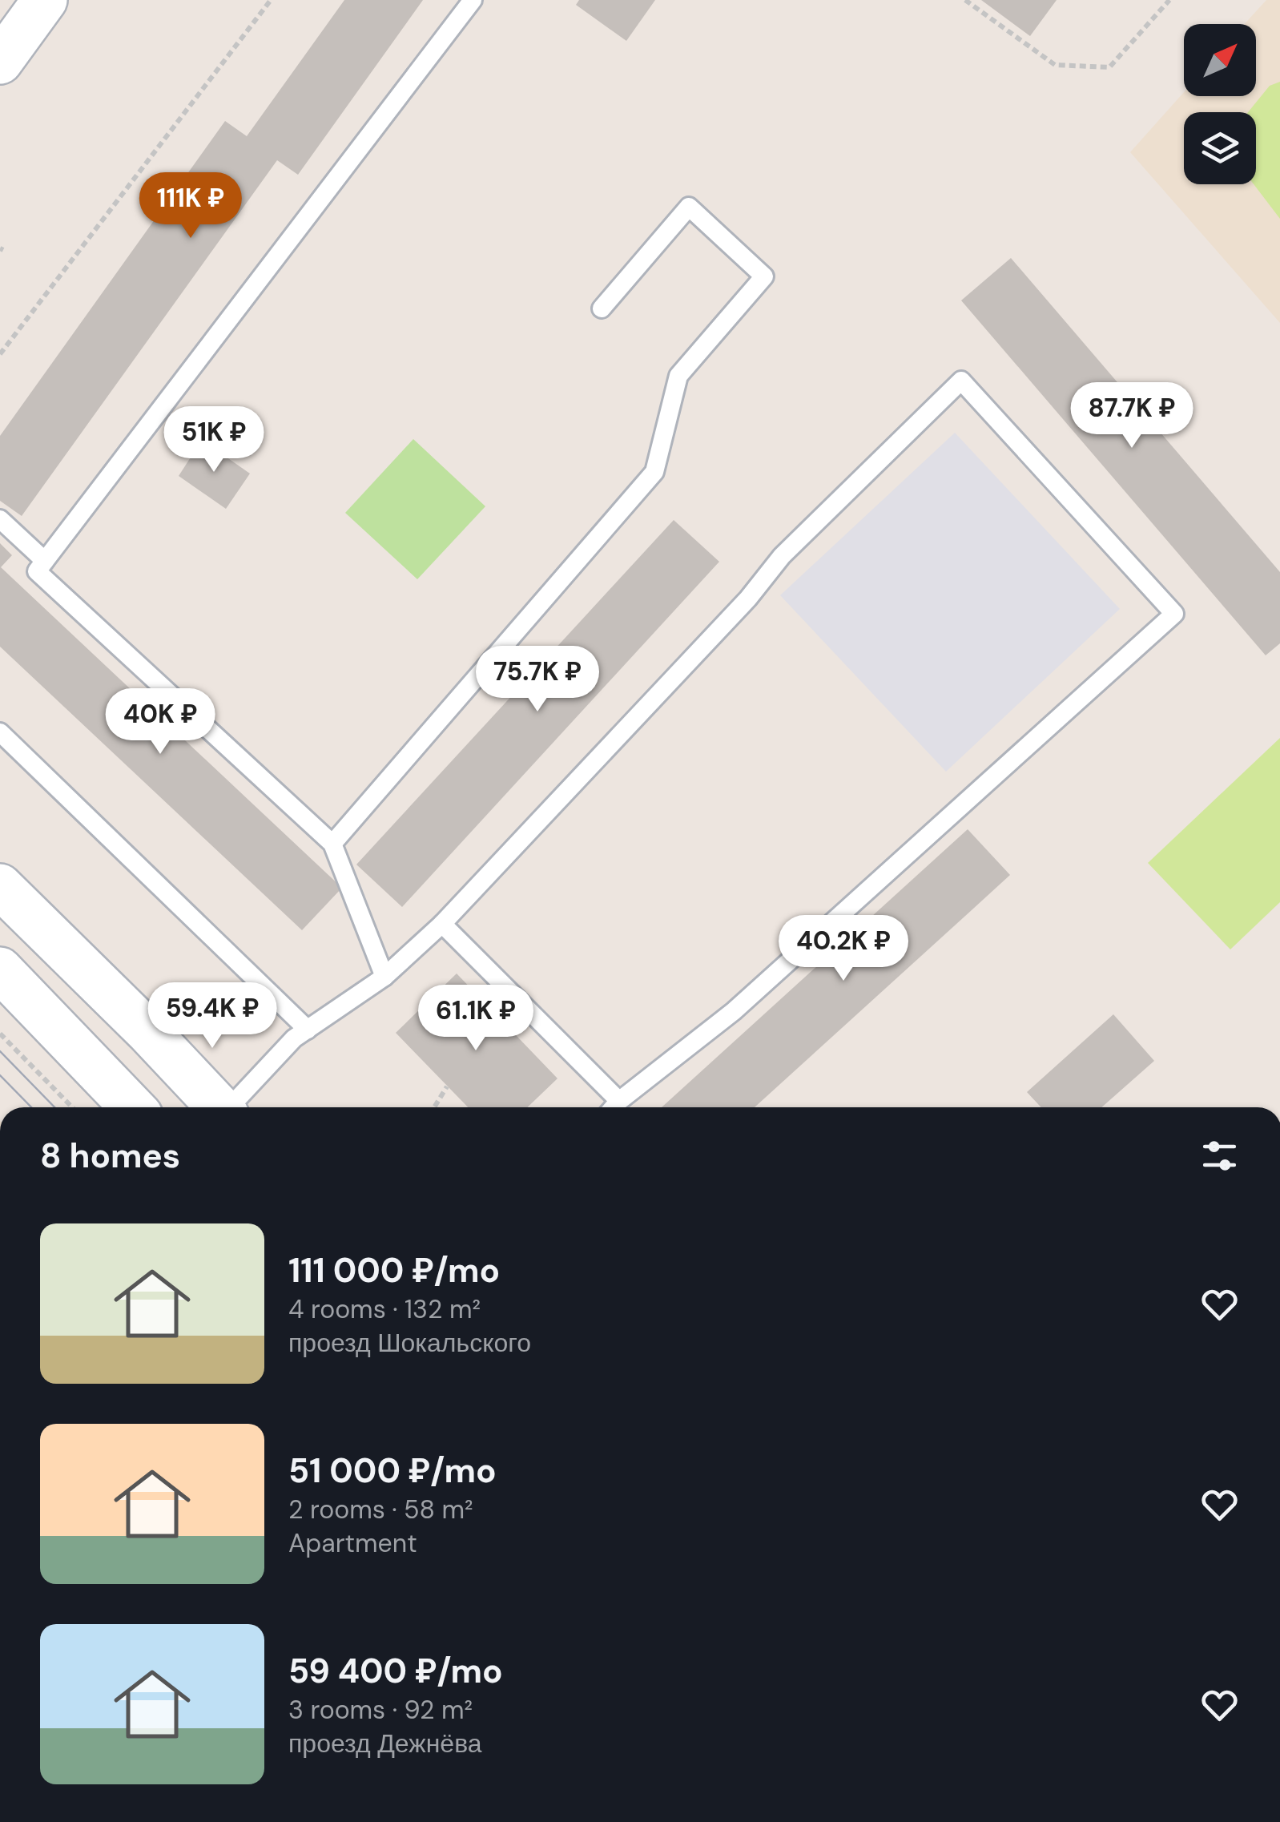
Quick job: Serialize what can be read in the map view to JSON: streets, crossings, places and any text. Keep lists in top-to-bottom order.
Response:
{
  "north": "top right",
  "page": {
    "price": [
      "111K ₽",
      "87.7K ₽",
      "51K ₽",
      "75.7K ₽",
      "40K ₽",
      "40.2K ₽",
      "59.4K ₽",
      "61.1K ₽"
    ],
    "heading": "8 homes",
    "list": [
      {
        "name": "111 000 ₽/mo",
        "note": "4 rooms · 132 m² · проезд Шокальского"
      },
      {
        "name": "51 000 ₽/mo",
        "note": "2 rooms · 58 m² · Apartment"
      },
      {
        "name": "59 400 ₽/mo",
        "note": "3 rooms · 92 m² · проезд Дежнёва"
      }
    ]
  }
}
